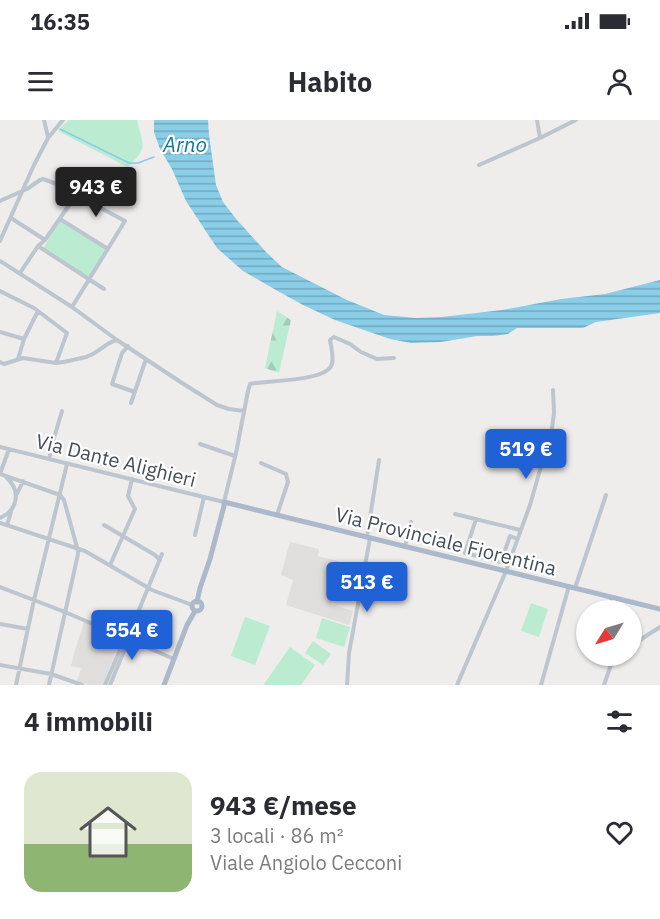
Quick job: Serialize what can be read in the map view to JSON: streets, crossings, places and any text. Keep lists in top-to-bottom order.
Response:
{
  "streets": {
    "main road": ["Via Provinciale Fiorentina"],
    "street": ["Via Dante Alighieri"]
  },
  "crossings": [
    ["Via Dante Alighieri", "Via Provinciale Fiorentina"]
  ],
  "water": ["Arno"],
  "north": "bottom left",
  "page": {
    "status": "16:35",
    "header": "Habito",
    "price": [
      "943 €",
      "519 €",
      "513 €",
      "554 €"
    ],
    "heading": "4 immobili",
    "list": [
      {
        "name": "943 €/mese",
        "note": "3 locali · 86 m² · Viale Angiolo Cecconi"
      }
    ]
  }
}
